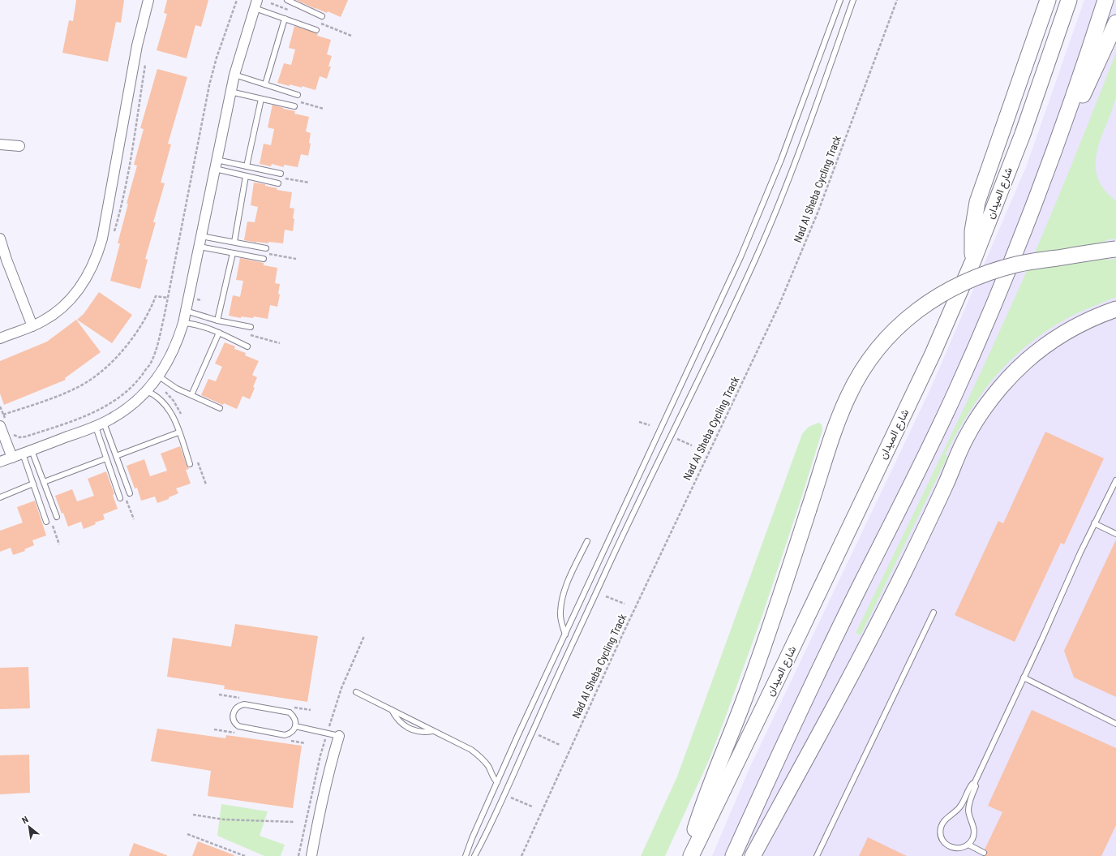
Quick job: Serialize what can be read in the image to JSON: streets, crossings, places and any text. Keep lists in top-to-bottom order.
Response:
{
  "streets": {
    "main road": ["شارع الميدان"],
    "path": ["Nad Al Sheba Cycling Track"]
  },
  "north": "top left"
}
